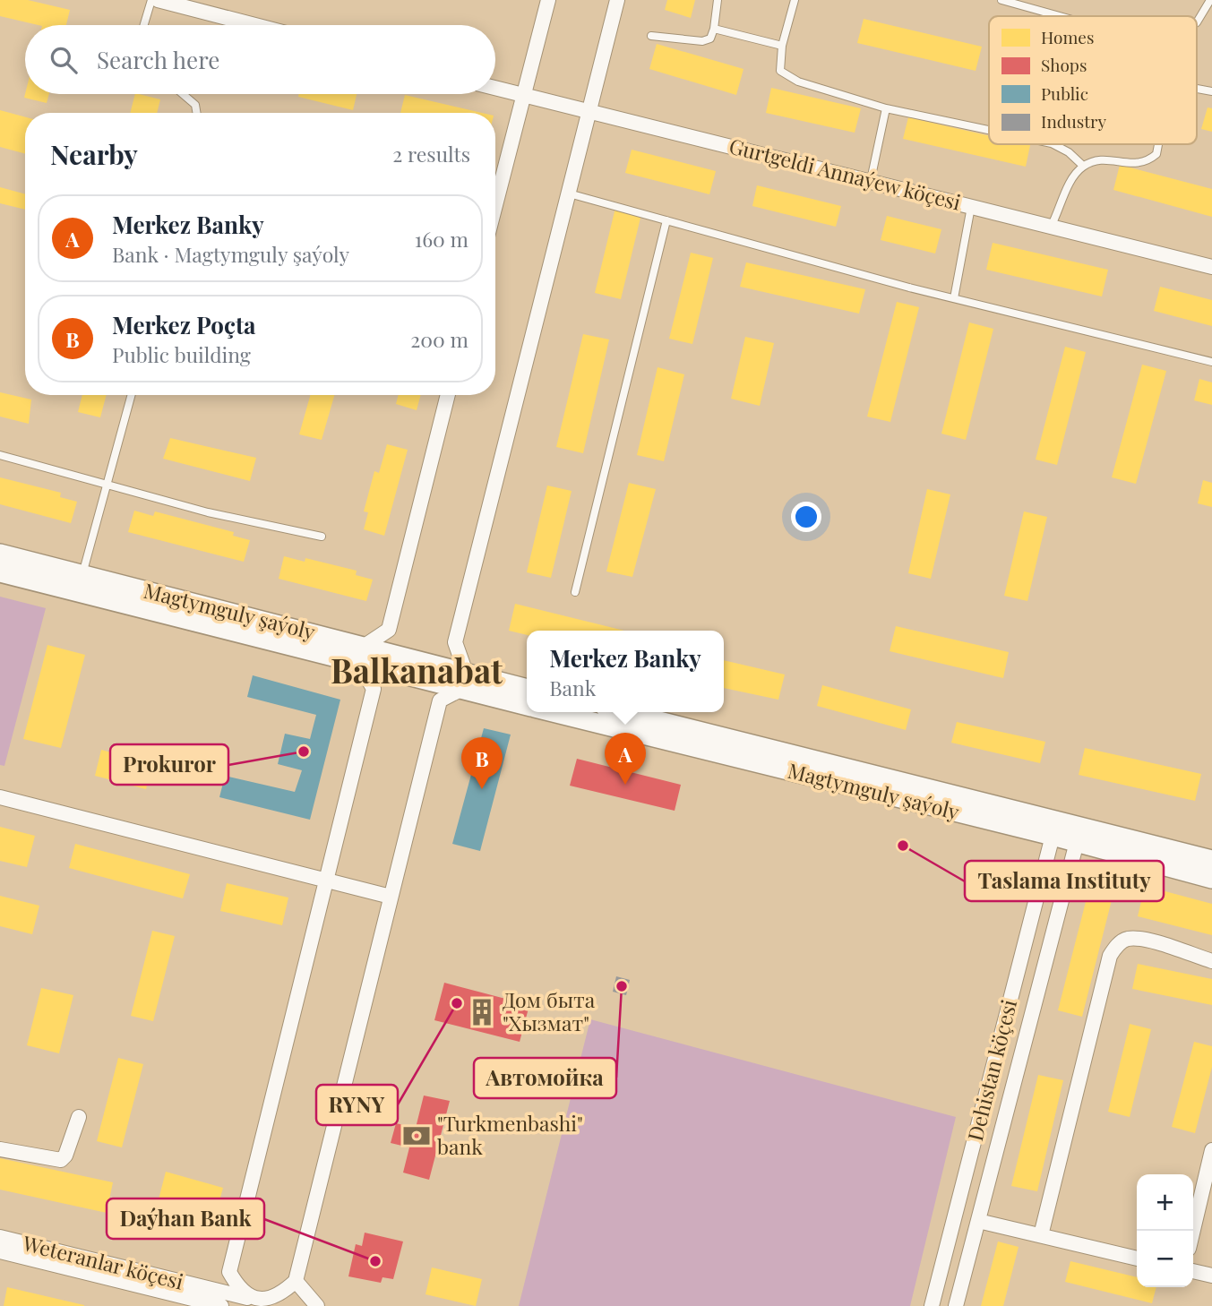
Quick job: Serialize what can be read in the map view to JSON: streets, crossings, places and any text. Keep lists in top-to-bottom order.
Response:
{
  "streets": {
    "street": [
      "Gurtgeldi Annaýew köçesi",
      "Magtymguly şaýoly",
      "Dehistan köçesi",
      "Weteranlar köçesi"
    ]
  },
  "crossings": [
    ["Magtymguly şaýoly", "Dehistan köçesi"]
  ],
  "districts": ["Balkanabat"],
  "places": {
    "other": [
      "Prokuror",
      "Taslama Instituty",
      "Автомойка",
      "RYNY",
      "Daýhan Bank"
    ],
    "building": ["Дом быта \"Хызмат\""],
    "bank": ["\"Turkmenbashi\" bank"]
  },
  "legend": [
    "Homes",
    "Shops",
    "Public",
    "Industry"
  ],
  "page": {
    "search": "Search here",
    "heading": ["Nearby", "2 results"],
    "list": [
      {
        "mark": "A",
        "name": "Merkez Banky",
        "note": "Bank · Magtymguly şaýoly",
        "value": "160 m"
      },
      {
        "mark": "B",
        "name": "Merkez Poçta",
        "note": "Public building",
        "value": "200 m"
      }
    ],
    "popup": ["Merkez Banky", "Bank"],
    "pins": ["A", "B"],
    "map_buttons": ["+", "−"]
  }
}
